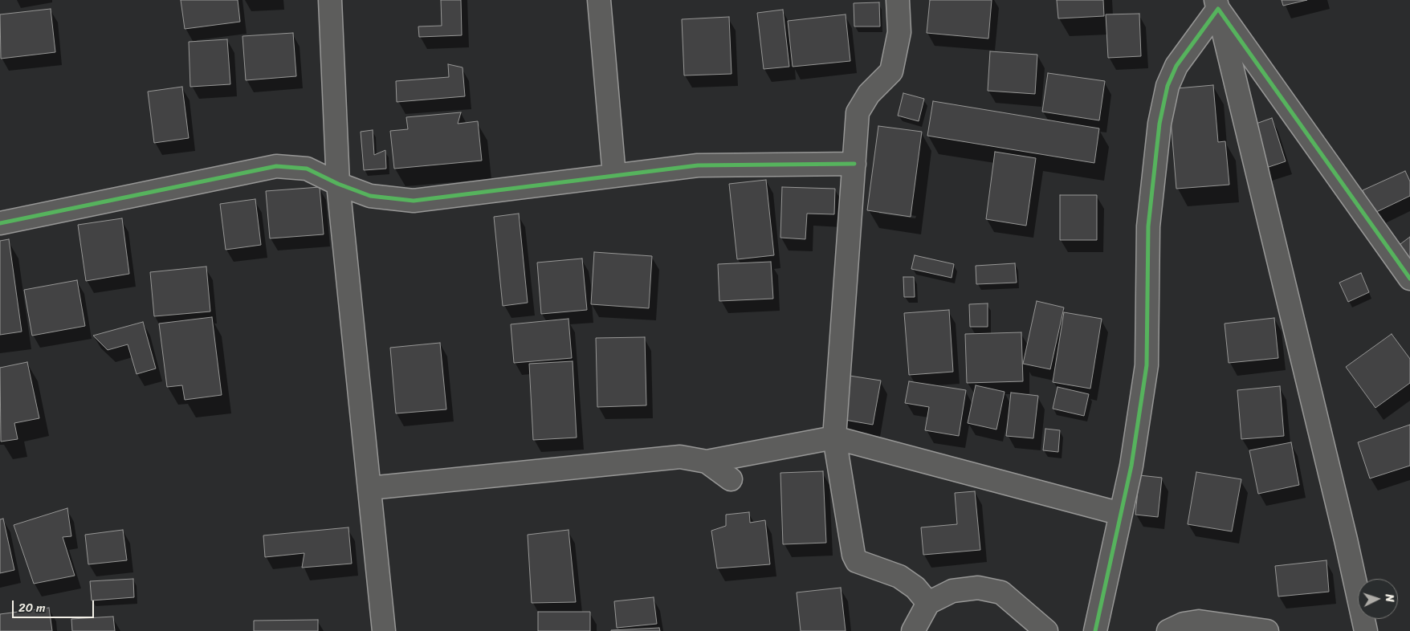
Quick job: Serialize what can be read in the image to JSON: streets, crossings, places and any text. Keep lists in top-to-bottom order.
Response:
{
  "scale_bar": "20 m",
  "north": "right"
}
